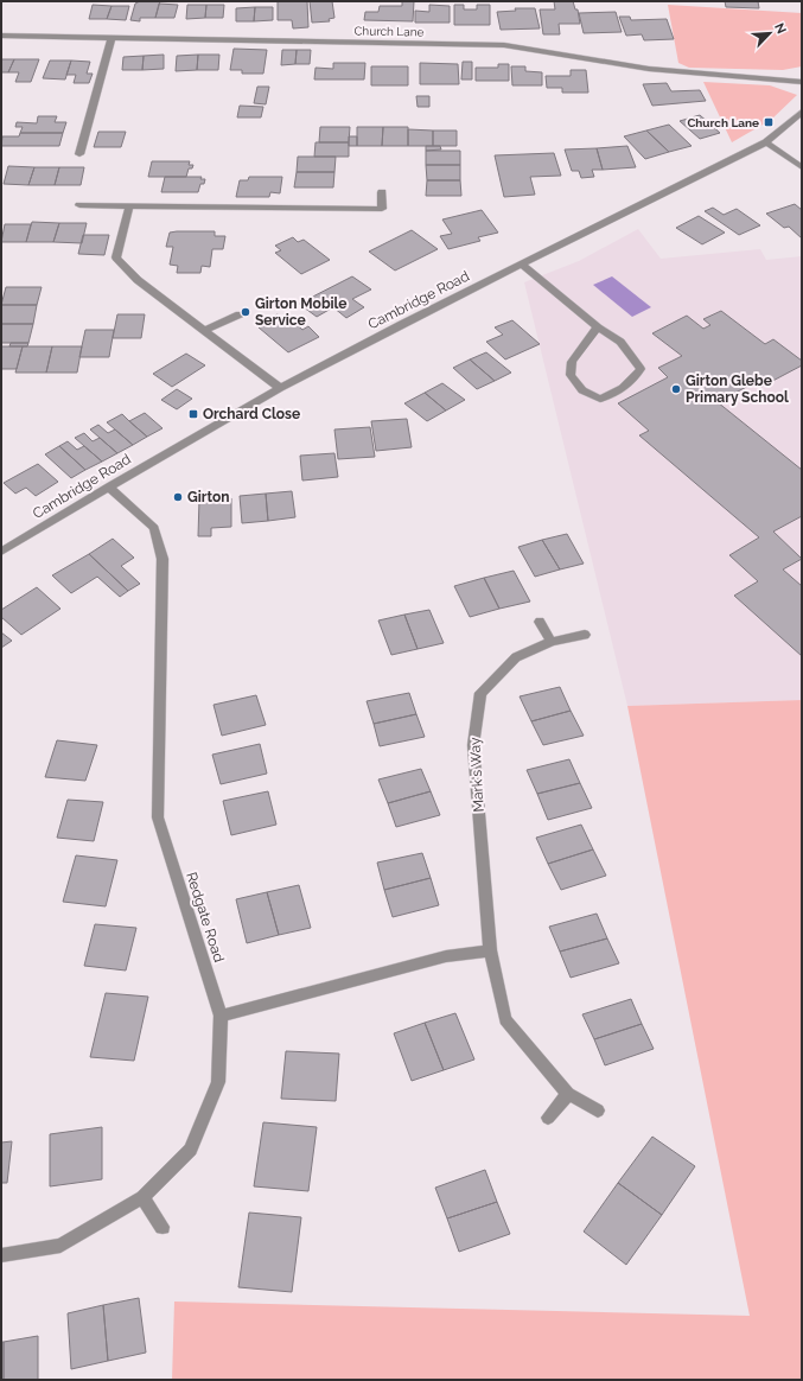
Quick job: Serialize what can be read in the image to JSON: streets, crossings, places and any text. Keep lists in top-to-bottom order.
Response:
{
  "streets": {
    "street": [
      "Church Lane",
      "Cambridge Road",
      "Mark's Way",
      "Redgate Road"
    ]
  },
  "crossings": [
    ["Cambridge Road", "Redgate Road"]
  ],
  "places": {
    "transit": ["Church Lane", "Orchard Close"],
    "other": ["Girton Mobile Service", "Girton Glebe Primary School", "Girton"]
  },
  "north": "top right"
}
